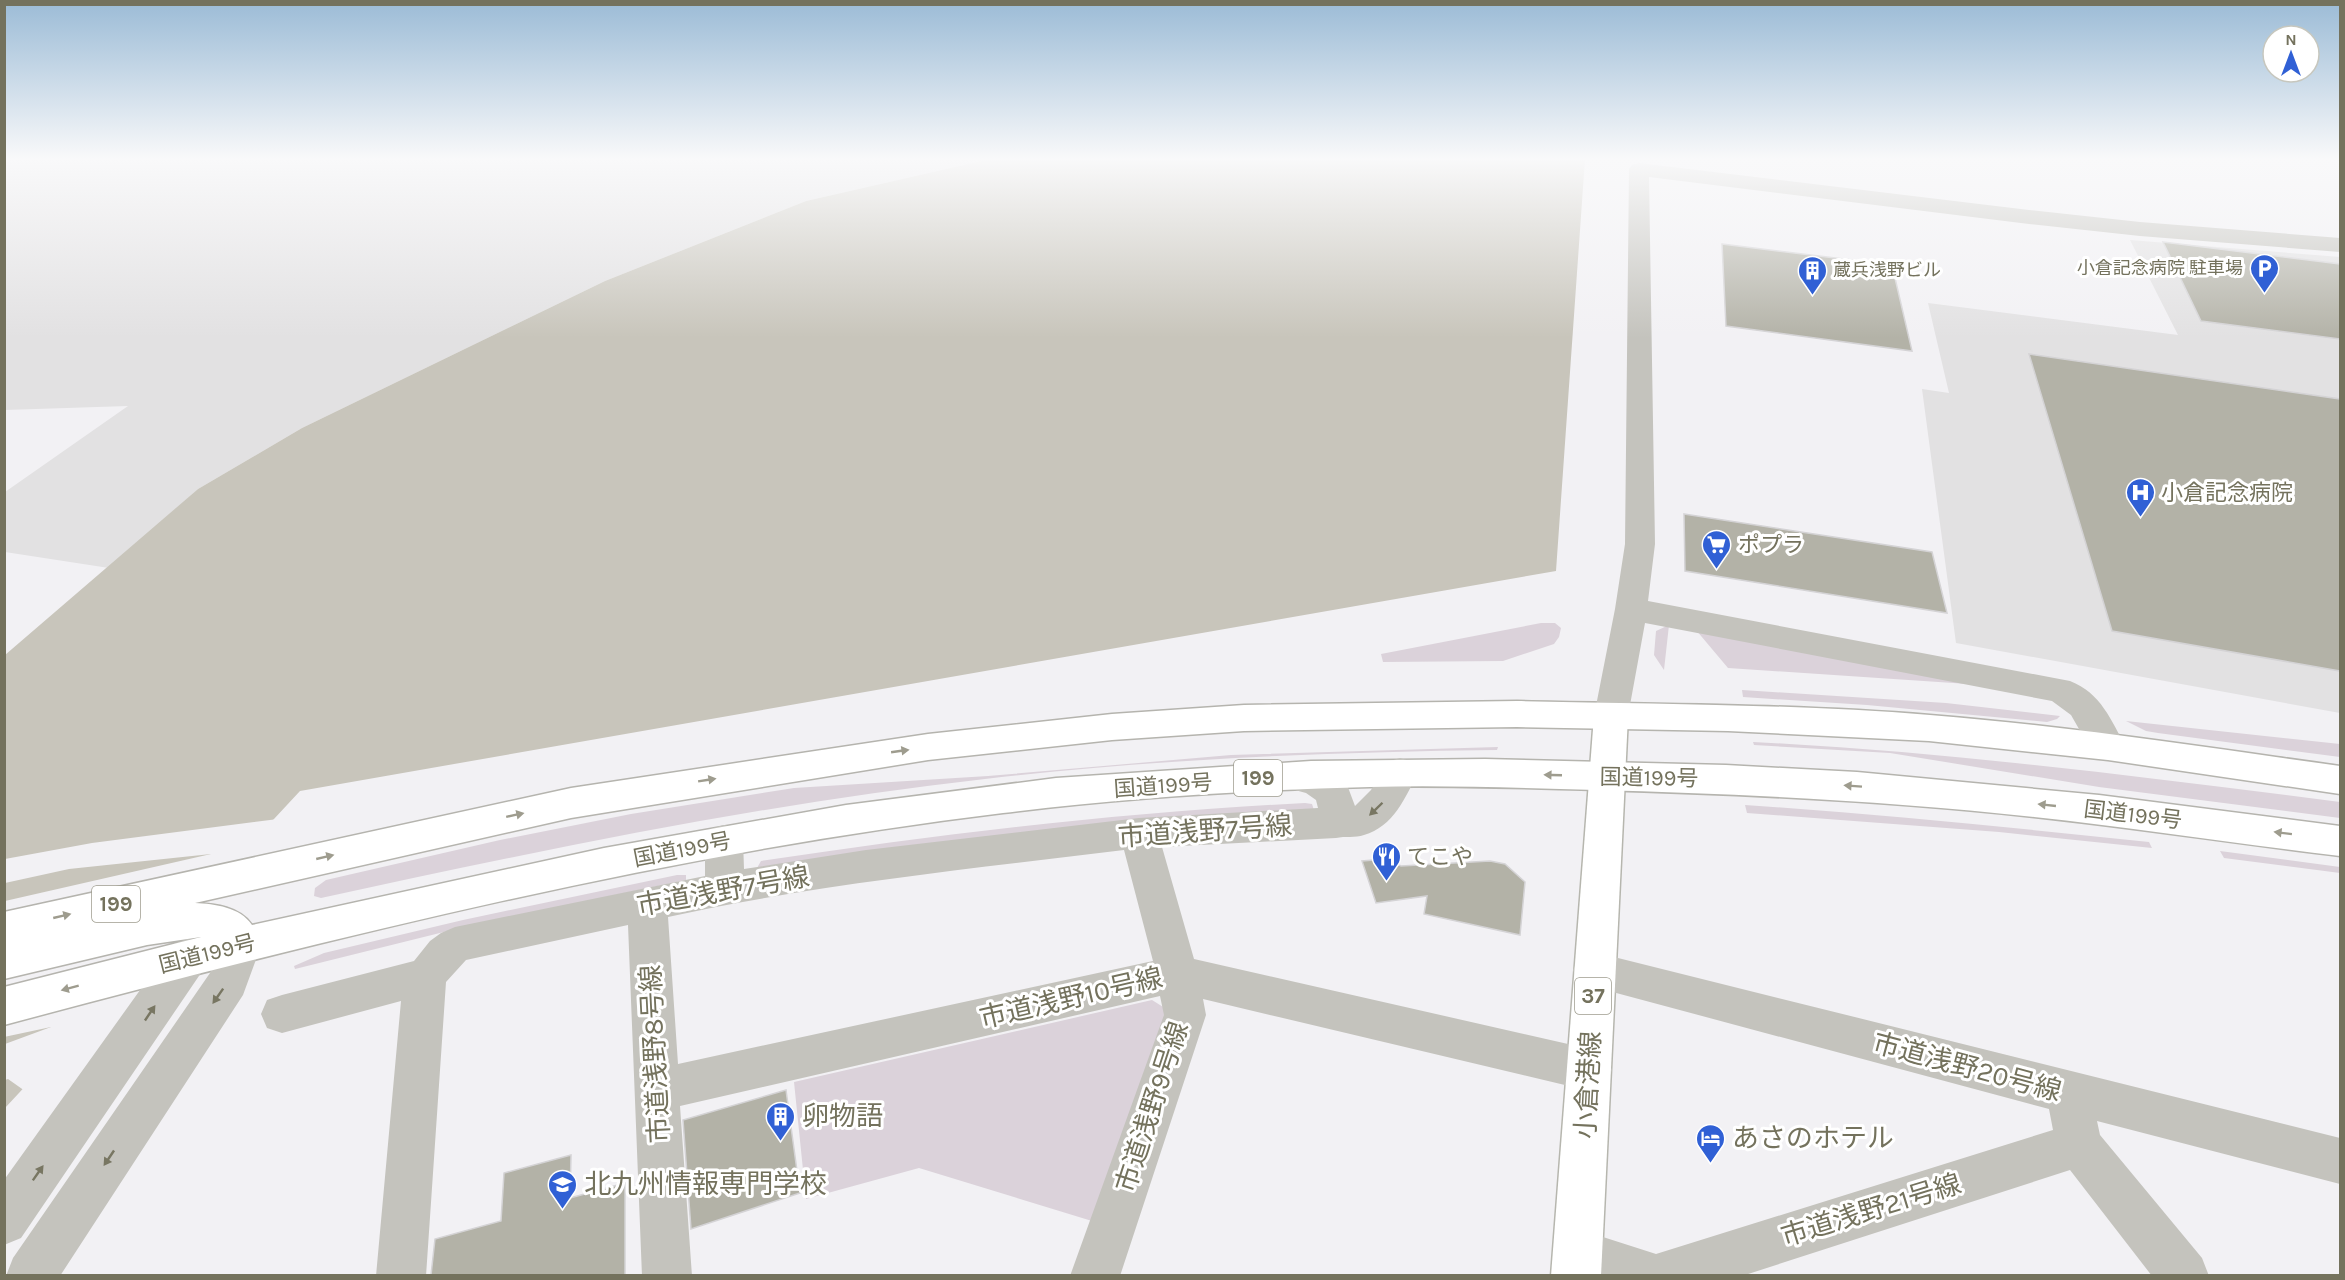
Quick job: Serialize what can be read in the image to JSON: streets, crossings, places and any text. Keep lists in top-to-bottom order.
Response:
{
  "streets": {
    "main road": [
      "国道199号",
      "199",
      "37",
      "小倉港線"
    ],
    "street": [
      "市道浅野7号線",
      "市道浅野10号線",
      "市道浅野8号線",
      "市道浅野20号線",
      "市道浅野9号線",
      "市道浅野21号線"
    ]
  },
  "crossings": [
    ["国道199号", "市道浅野7号線"],
    ["国道199号", "小倉港線"],
    ["199", "小倉港線"],
    ["市道浅野7号線", "市道浅野8号線"],
    ["市道浅野7号線", "市道浅野9号線"],
    ["市道浅野10号線", "市道浅野8号線"],
    ["市道浅野10号線", "小倉港線"],
    ["市道浅野10号線", "市道浅野9号線"],
    ["市道浅野20号線", "小倉港線"]
  ],
  "places": {
    "parking": ["小倉記念病院 駐車場"],
    "building": ["蔵兵浅野ビル", "卵物語"],
    "hospital": ["小倉記念病院"],
    "supermarket": ["ポプラ"],
    "restaurant": ["てこや"],
    "hotel": ["あさのホテル"],
    "school or university": ["北九州情報専門学校"]
  },
  "north": "top"
}
